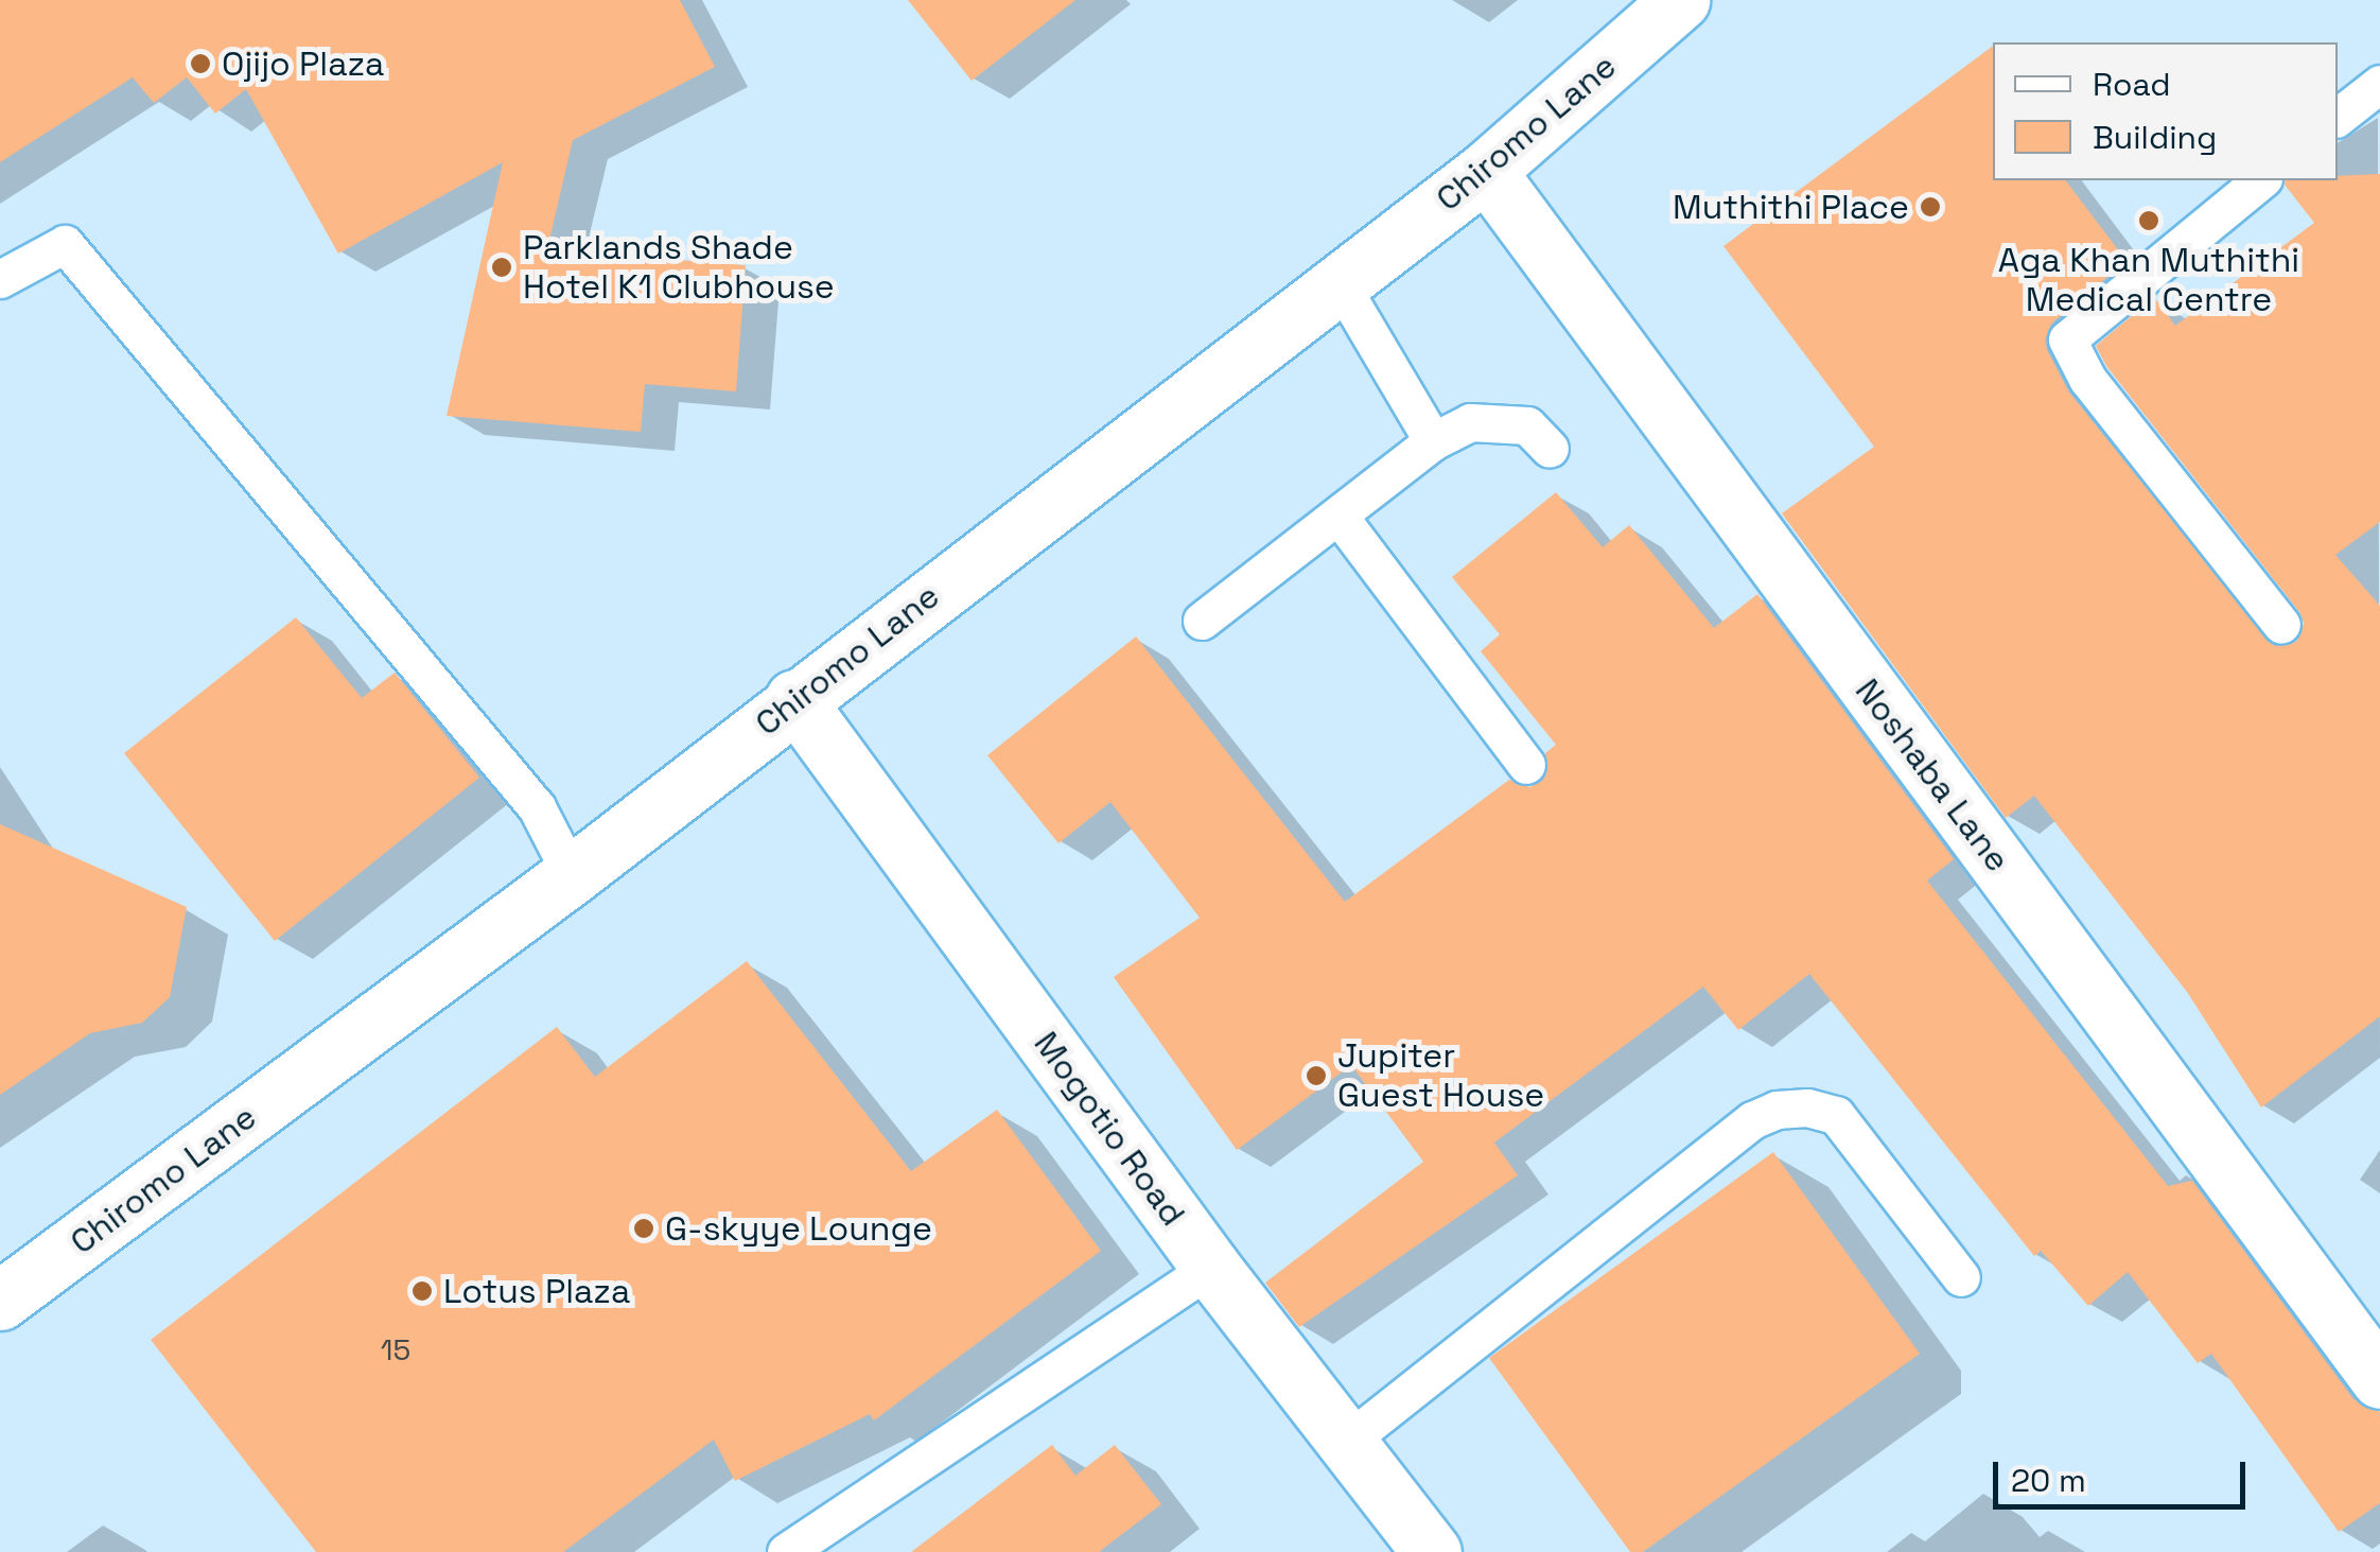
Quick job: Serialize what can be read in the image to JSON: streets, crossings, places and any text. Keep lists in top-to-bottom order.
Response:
{
  "streets": {
    "street": ["Chiromo Lane", "Noshaba Lane", "Mogotio Road"]
  },
  "crossings": [
    ["Chiromo Lane", "Noshaba Lane"],
    ["Chiromo Lane", "Mogotio Road"]
  ],
  "places": [
    "Ojijo Plaza",
    "Muthithi Place",
    "Aga Khan Muthithi Medical Centre",
    "Parklands Shade Hotel K1 Clubhouse",
    "Jupiter Guest House",
    "G-skyye Lounge",
    "Lotus Plaza"
  ],
  "house_numbers": ["15"],
  "legend": ["Road", "Building"],
  "scale_bar": "20 m"
}
